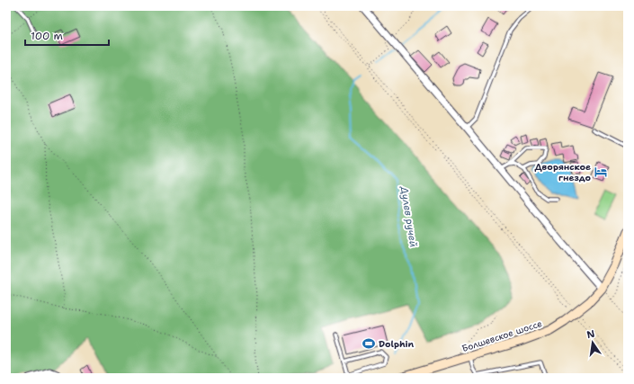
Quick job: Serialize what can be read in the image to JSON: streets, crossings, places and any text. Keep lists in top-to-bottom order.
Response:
{
  "streets": {
    "main road": ["Болшевское шоссе"]
  },
  "water": ["Дулев ручей"],
  "places": {
    "hotel": ["Дворянское гнездо"],
    "sports": ["Dolphin"]
  },
  "scale_bar": "100 m",
  "north": "top"
}
